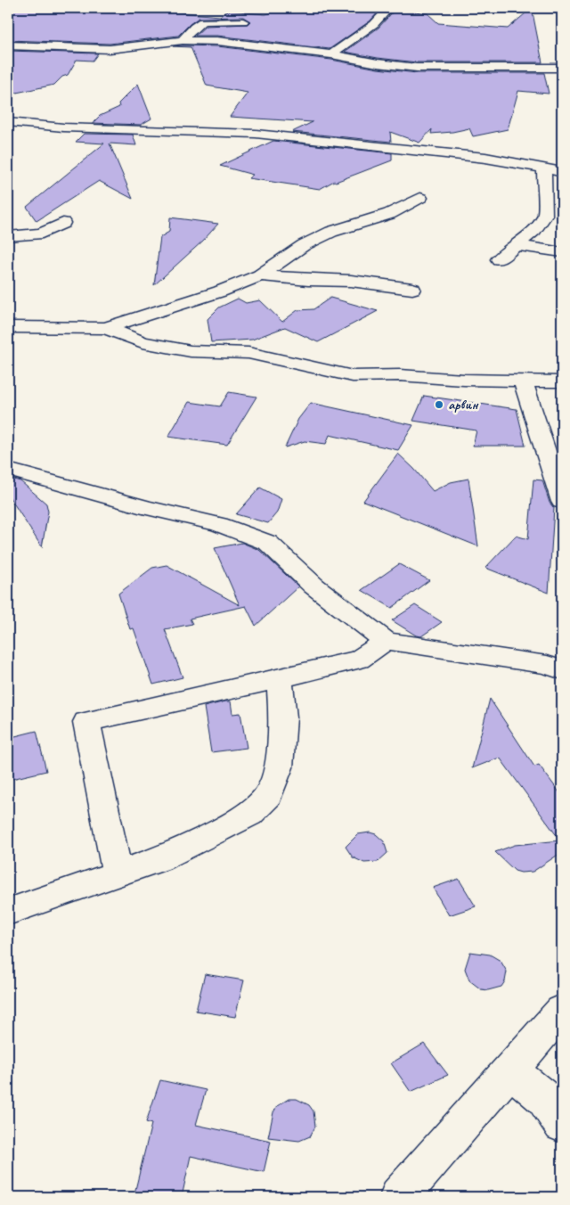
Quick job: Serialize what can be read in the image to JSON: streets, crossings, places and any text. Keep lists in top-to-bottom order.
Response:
{
  "places": ["арвин"]
}
